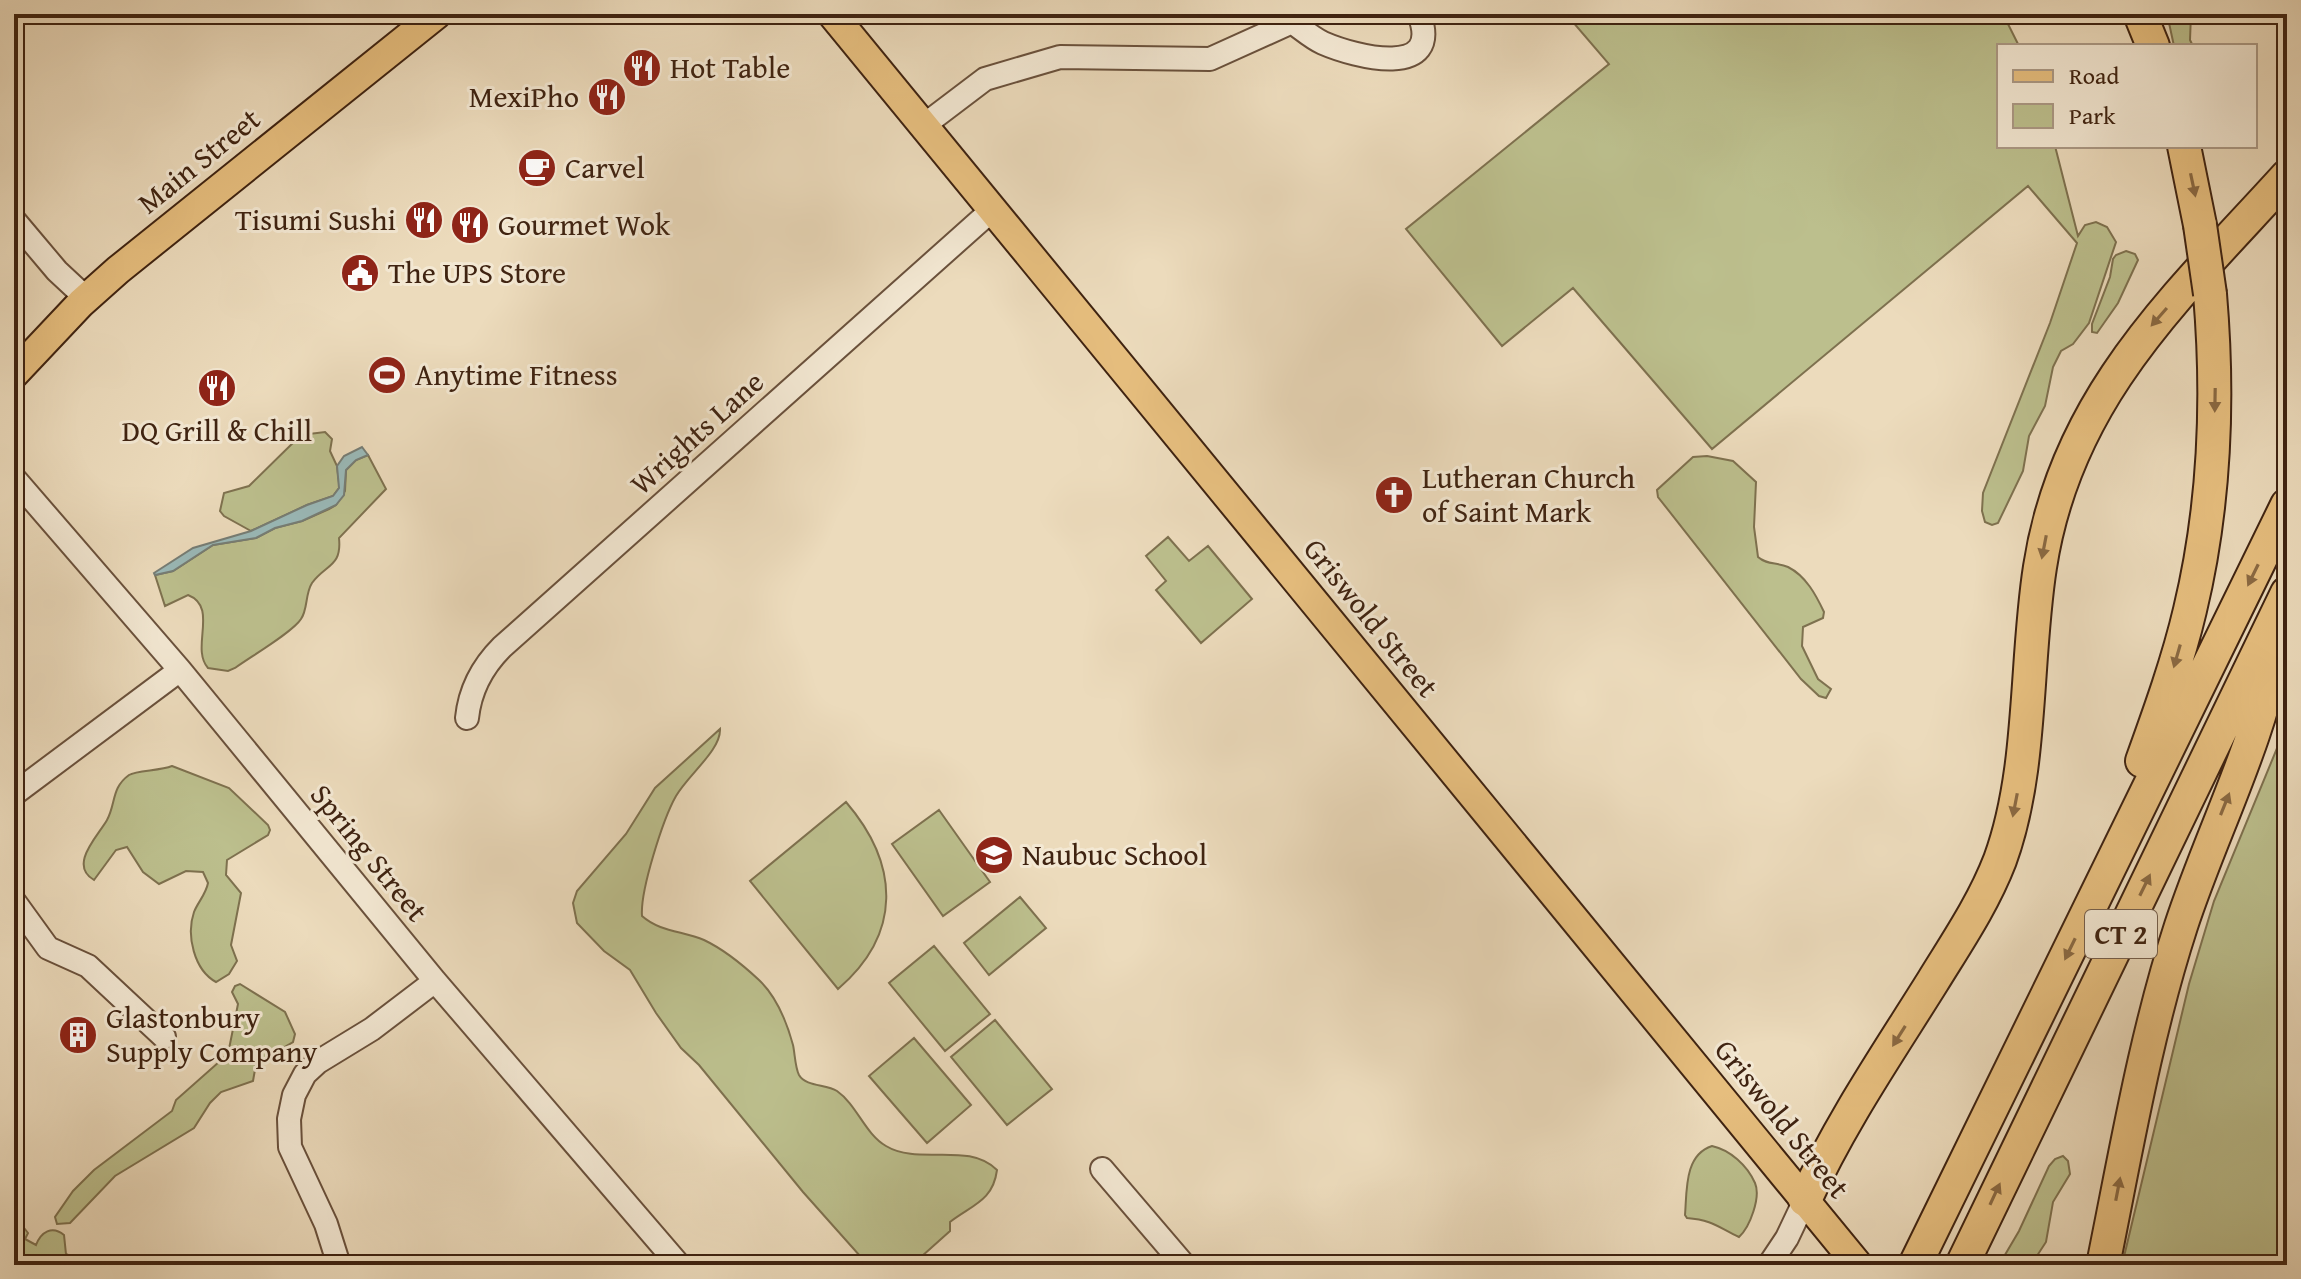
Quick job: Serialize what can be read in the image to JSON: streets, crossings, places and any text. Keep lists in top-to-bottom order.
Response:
{
  "streets": {
    "highway": ["CT 2"],
    "main road": ["Main Street", "Griswold Street"],
    "street": ["Wrights Lane", "Spring Street"]
  },
  "crossings": [
    ["Wrights Lane", "Griswold Street"]
  ],
  "places": {
    "restaurant": [
      "Hot Table",
      "MexiPho",
      "Tisumi Sushi",
      "Gourmet Wok",
      "DQ Grill & Chill"
    ],
    "cafe": ["Carvel"],
    "public building": ["The UPS Store"],
    "sports": ["Anytime Fitness"],
    "church": ["Lutheran Church of Saint Mark"],
    "school or university": ["Naubuc School"],
    "building": ["Glastonbury Supply Company"]
  },
  "legend": ["Road", "Park"]
}
